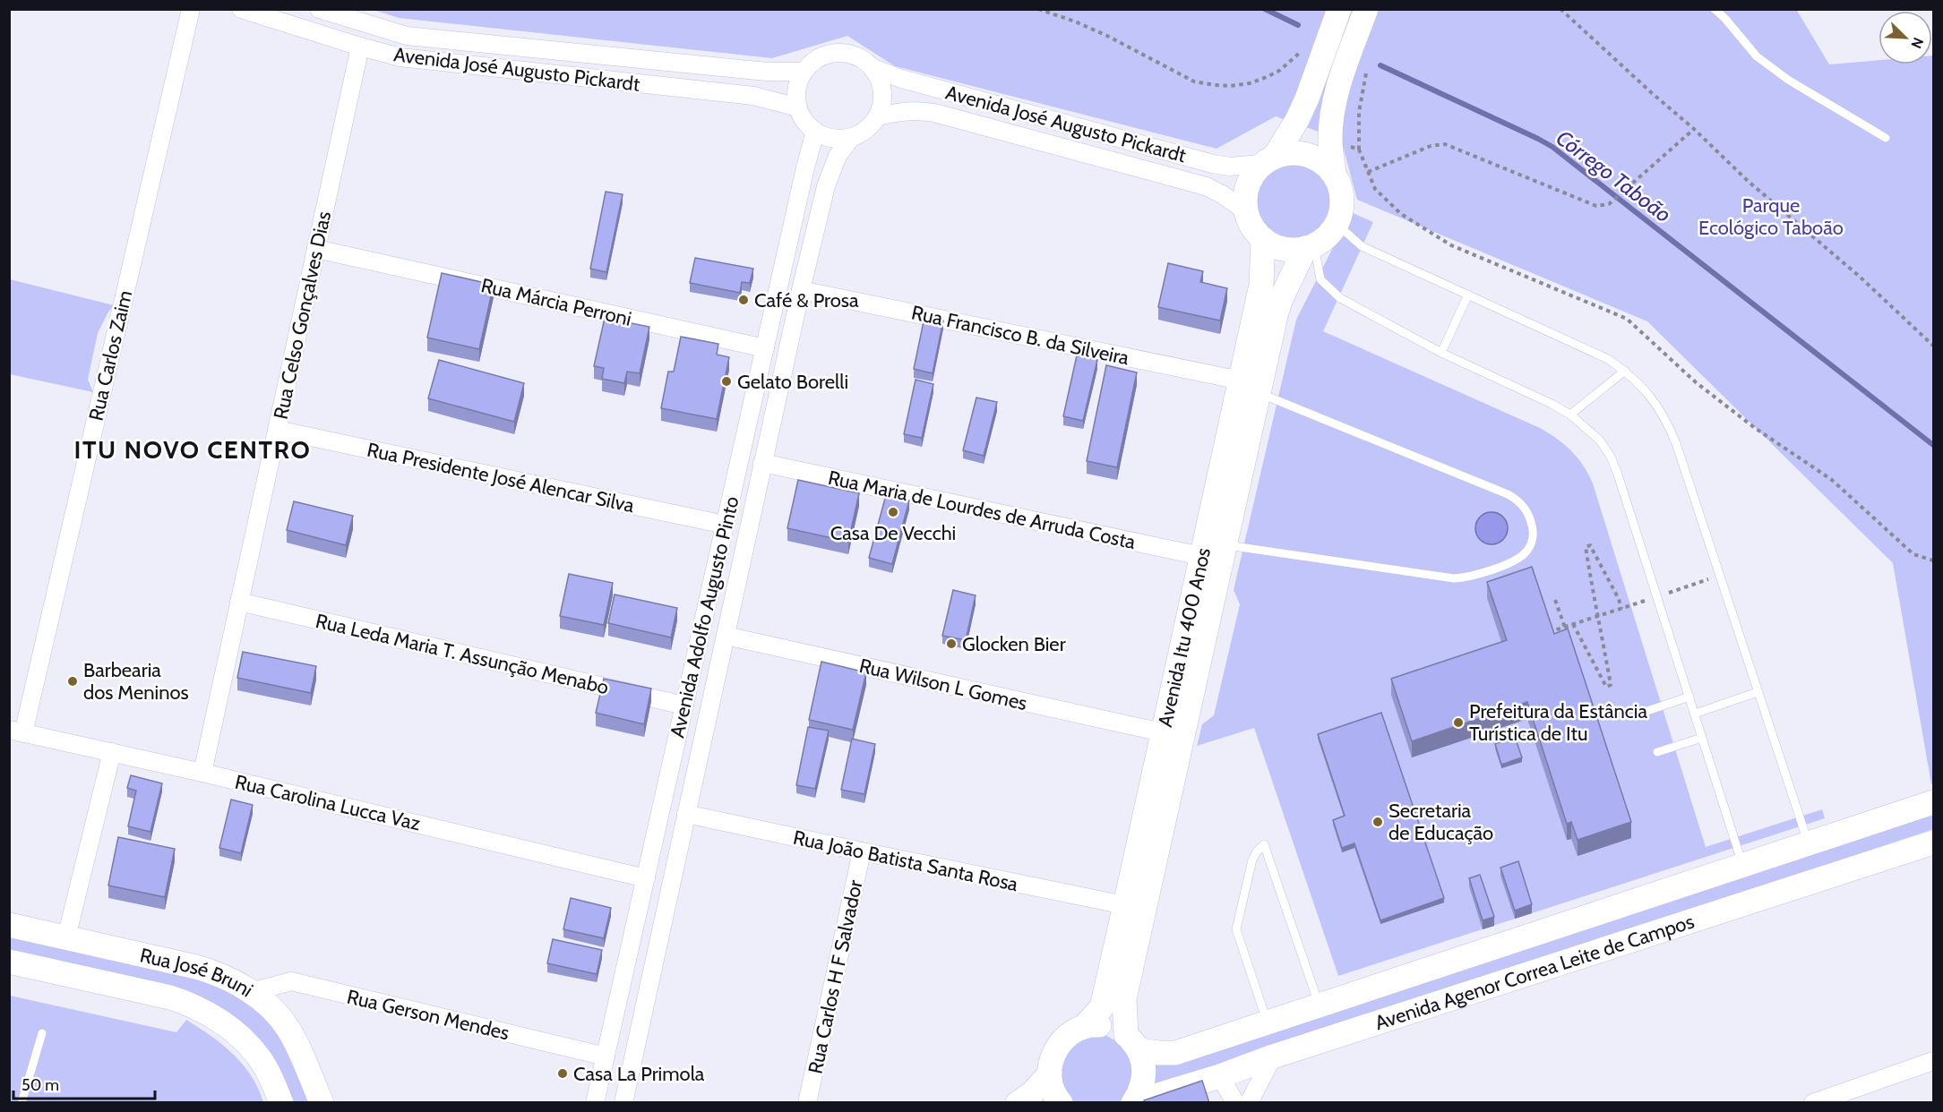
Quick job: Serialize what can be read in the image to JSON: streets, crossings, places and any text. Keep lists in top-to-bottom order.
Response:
{
  "streets": {
    "street": [
      "Avenida José Augusto Pickardt",
      "Rua Márcia Perroni",
      "Rua Celso Gonçalves Dias",
      "Rua Francisco B. da Silveira",
      "Rua Carlos Zaim",
      "Rua Presidente José Alencar Silva",
      "Rua Maria de Lourdes de Arruda Costa",
      "Avenida Adolfo Augusto Pinto",
      "Avenida Itu 400 Anos",
      "Rua Leda Maria T. Assunção Menabo",
      "Rua Wilson L Gomes",
      "Rua Carolina Lucca Vaz",
      "Rua João Batista Santa Rosa",
      "Avenida Agenor Correa Leite de Campos",
      "Rua José Bruni",
      "Rua Carlos H F Salvador",
      "Rua Gerson Mendes"
    ]
  },
  "crossings": [
    ["Avenida José Augusto Pickardt", "Rua Celso Gonçalves Dias"],
    ["Avenida José Augusto Pickardt", "Avenida Adolfo Augusto Pinto"],
    ["Avenida José Augusto Pickardt", "Avenida Itu 400 Anos"],
    ["Rua Márcia Perroni", "Rua Celso Gonçalves Dias"],
    ["Rua Márcia Perroni", "Avenida Adolfo Augusto Pinto"],
    ["Rua Celso Gonçalves Dias", "Rua Presidente José Alencar Silva"],
    ["Rua Celso Gonçalves Dias", "Rua Leda Maria T. Assunção Menabo"],
    ["Rua Celso Gonçalves Dias", "Rua Carolina Lucca Vaz"],
    ["Rua Francisco B. da Silveira", "Avenida Adolfo Augusto Pinto"],
    ["Rua Francisco B. da Silveira", "Avenida Itu 400 Anos"],
    ["Rua Carlos Zaim", "Rua Carolina Lucca Vaz"],
    ["Rua Presidente José Alencar Silva", "Avenida Adolfo Augusto Pinto"],
    ["Rua Maria de Lourdes de Arruda Costa", "Avenida Adolfo Augusto Pinto"],
    ["Rua Maria de Lourdes de Arruda Costa", "Avenida Itu 400 Anos"],
    ["Avenida Adolfo Augusto Pinto", "Rua Leda Maria T. Assunção Menabo"],
    ["Avenida Adolfo Augusto Pinto", "Rua Wilson L Gomes"],
    ["Avenida Adolfo Augusto Pinto", "Rua Carolina Lucca Vaz"],
    ["Avenida Adolfo Augusto Pinto", "Rua João Batista Santa Rosa"],
    ["Avenida Adolfo Augusto Pinto", "Rua Gerson Mendes"],
    ["Avenida Itu 400 Anos", "Rua Wilson L Gomes"],
    ["Avenida Itu 400 Anos", "Rua João Batista Santa Rosa"],
    ["Avenida Itu 400 Anos", "Avenida Agenor Correa Leite de Campos"],
    ["Rua João Batista Santa Rosa", "Rua Carlos H F Salvador"],
    ["Rua José Bruni", "Rua Gerson Mendes"]
  ],
  "districts": ["ITU NOVO CENTRO"],
  "water": ["Córrego Taboão"],
  "parks": ["Parque Ecológico Taboão"],
  "places": [
    "Café & Prosa",
    "Gelato Borelli",
    "Casa De Vecchi",
    "Glocken Bier",
    "Barbearia dos Meninos",
    "Prefeitura da Estância Turística de Itu",
    "Secretaria de Educação",
    "Casa La Primola"
  ],
  "scale_bar": "50 m",
  "north": "bottom right"
}
